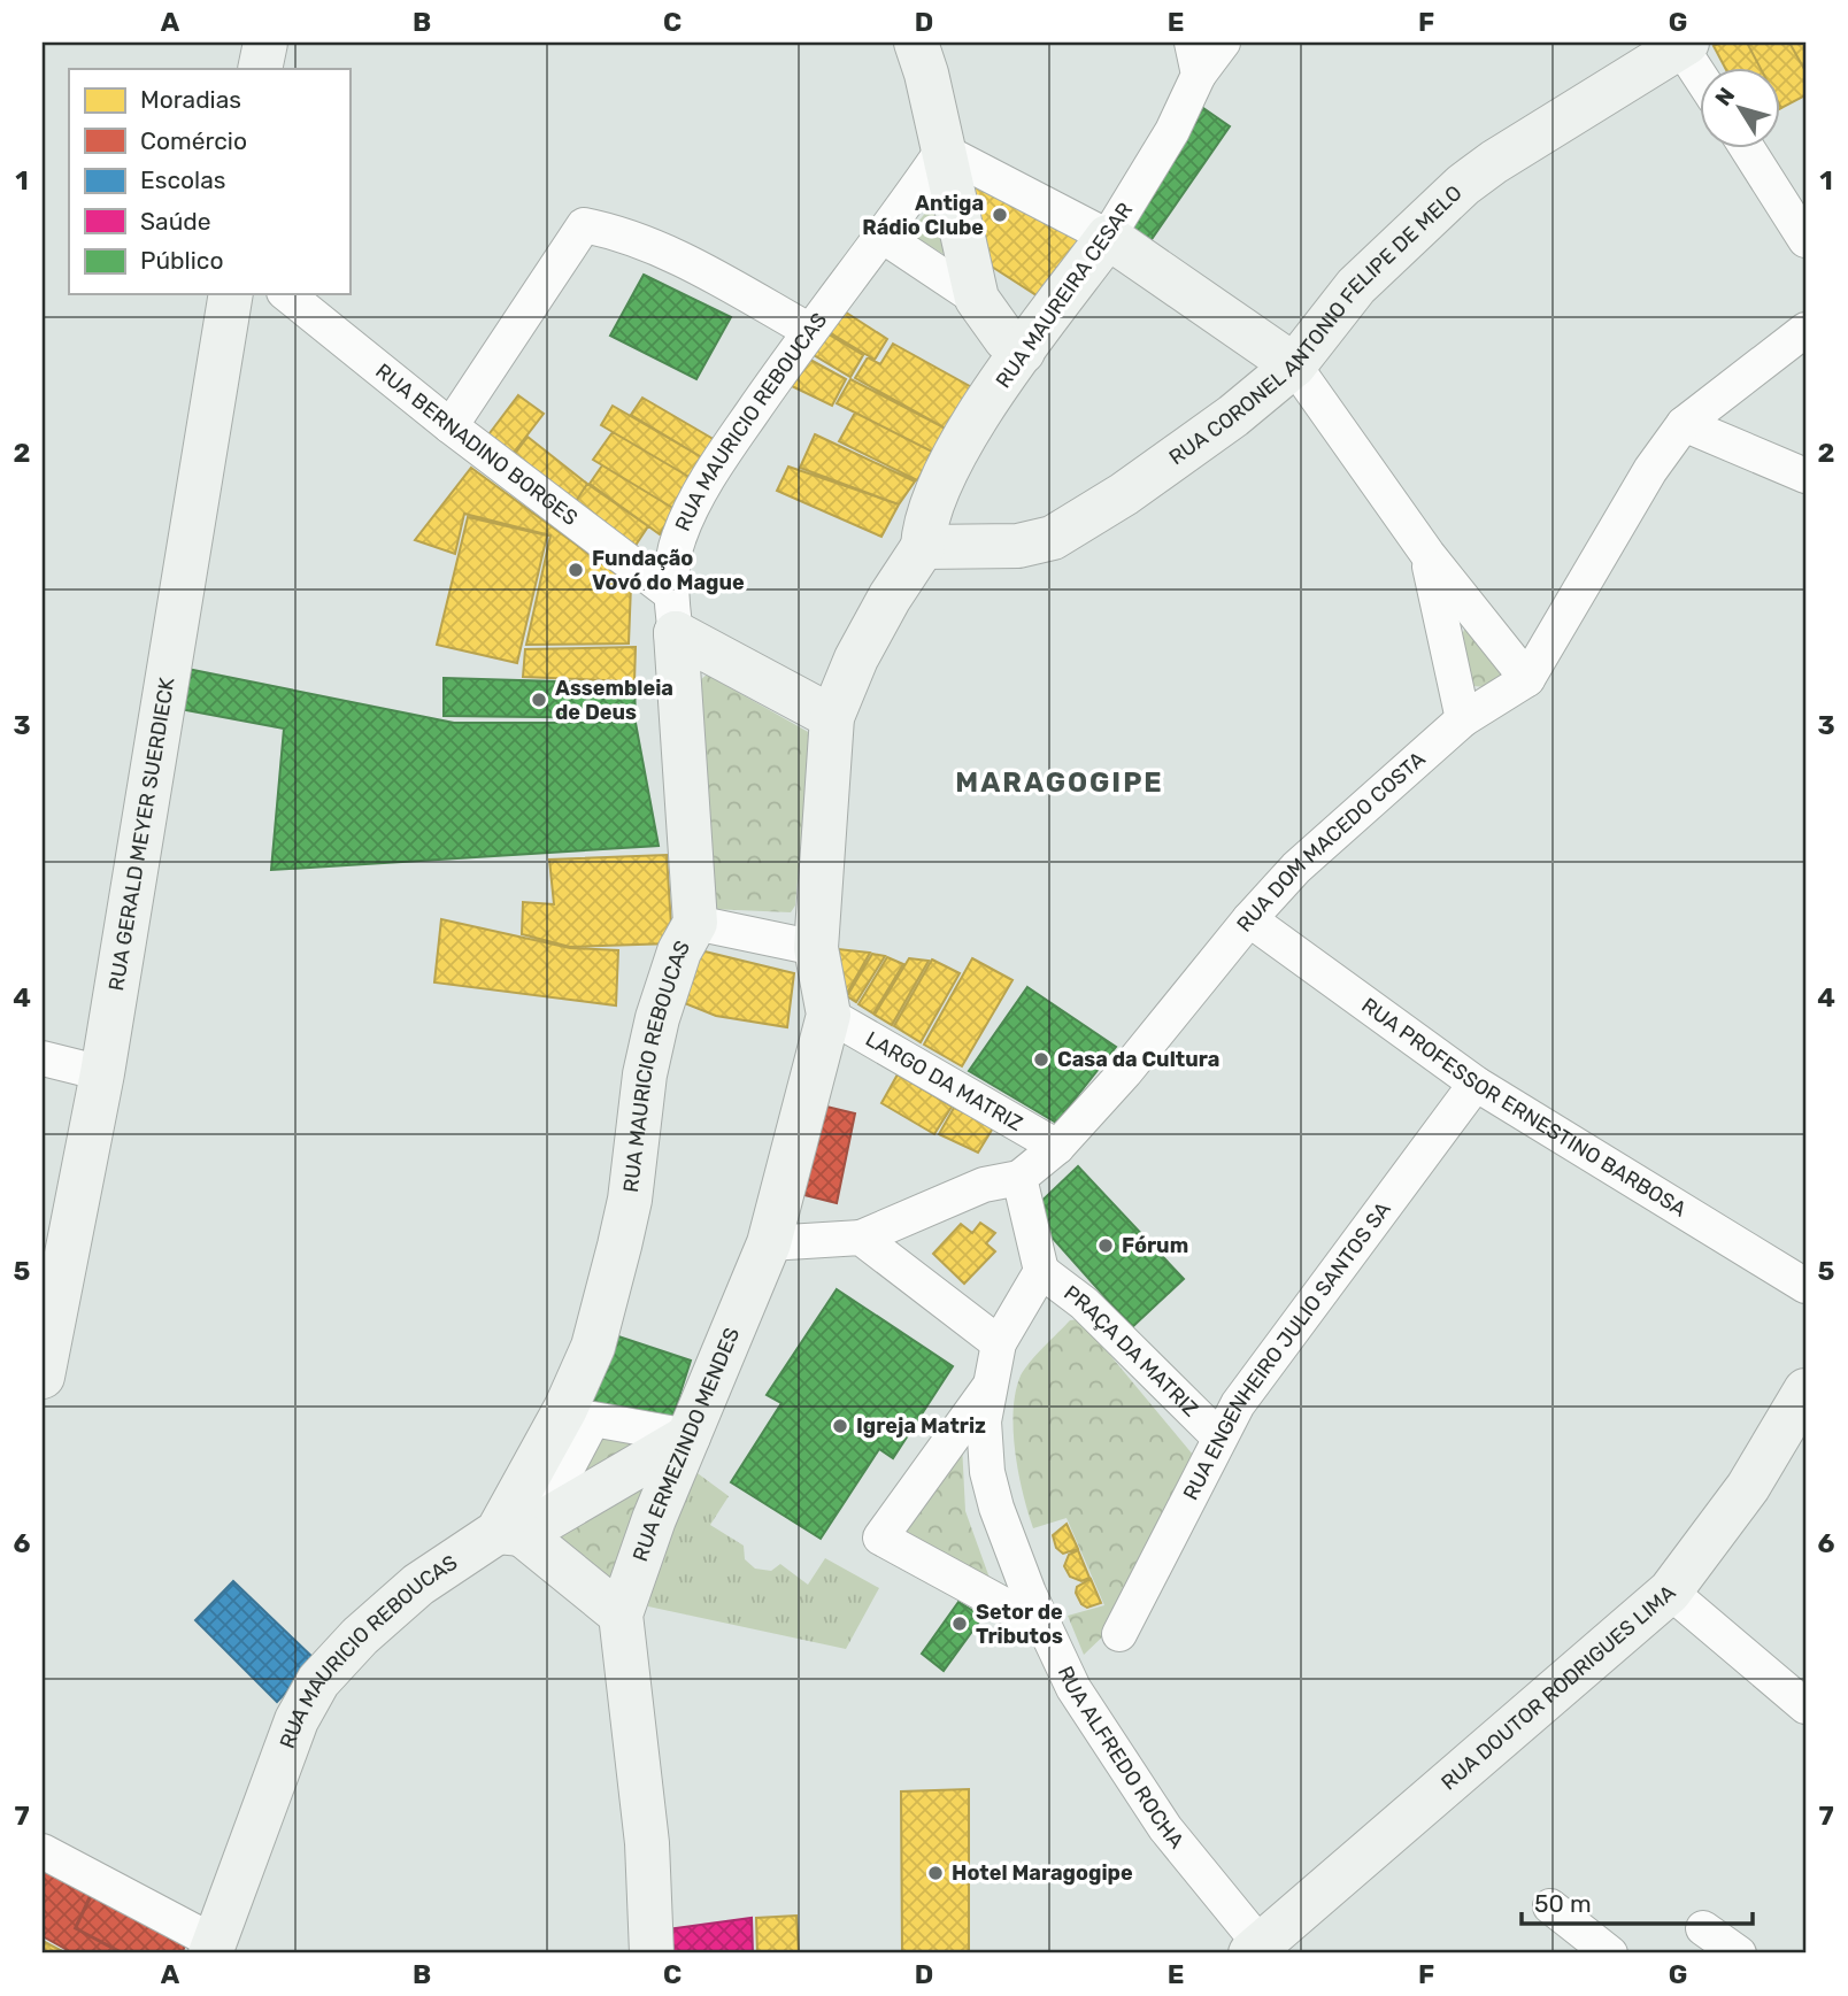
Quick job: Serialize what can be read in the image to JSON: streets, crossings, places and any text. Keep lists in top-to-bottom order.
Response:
{
  "streets": {
    "street": [
      "RUA MAUREIRA CESAR",
      "RUA CORONEL ANTONIO FELIPE DE MELO",
      "RUA MAURICIO REBOUCAS",
      "RUA BERNADINO BORGES",
      "RUA GERALD MEYER SUERDIECK",
      "RUA DOM MACEDO COSTA",
      "LARGO DA MATRIZ",
      "RUA PROFESSOR ERNESTINO BARBOSA",
      "PRAÇA DA MATRIZ",
      "RUA ENGENHEIRO JULIO SANTOS SA",
      "RUA ERMEZINDO MENDES",
      "RUA DOUTOR RODRIGUES LIMA",
      "RUA ALFREDO ROCHA"
    ]
  },
  "crossings": [
    ["RUA MAUREIRA CESAR", "RUA CORONEL ANTONIO FELIPE DE MELO"],
    ["RUA MAUREIRA CESAR", "RUA ERMEZINDO MENDES"],
    ["RUA CORONEL ANTONIO FELIPE DE MELO", "RUA ERMEZINDO MENDES"],
    ["RUA MAURICIO REBOUCAS", "RUA BERNADINO BORGES"],
    ["RUA DOM MACEDO COSTA", "LARGO DA MATRIZ"],
    ["RUA DOM MACEDO COSTA", "RUA PROFESSOR ERNESTINO BARBOSA"],
    ["LARGO DA MATRIZ", "RUA ERMEZINDO MENDES"],
    ["RUA PROFESSOR ERNESTINO BARBOSA", "RUA ENGENHEIRO JULIO SANTOS SA"],
    ["PRAÇA DA MATRIZ", "RUA ENGENHEIRO JULIO SANTOS SA"],
    ["RUA DOUTOR RODRIGUES LIMA", "RUA ALFREDO ROCHA"]
  ],
  "districts": ["MARAGOGIPE"],
  "places": [
    "Antiga Rádio Clube",
    "Fundação Vovó do Mague",
    "Assembleia de Deus",
    "Casa da Cultura",
    "Fórum",
    "Igreja Matriz",
    "Setor de Tributos",
    "Hotel Maragogipe"
  ],
  "legend": [
    "Moradias",
    "Comércio",
    "Escolas",
    "Saúde",
    "Público"
  ],
  "scale_bar": "50 m",
  "north": "top left",
  "grid": {
    "columns": [
      "A",
      "B",
      "C",
      "D",
      "E",
      "F",
      "G"
    ],
    "rows": [
      "1",
      "2",
      "3",
      "4",
      "5",
      "6",
      "7"
    ]
  }
}
